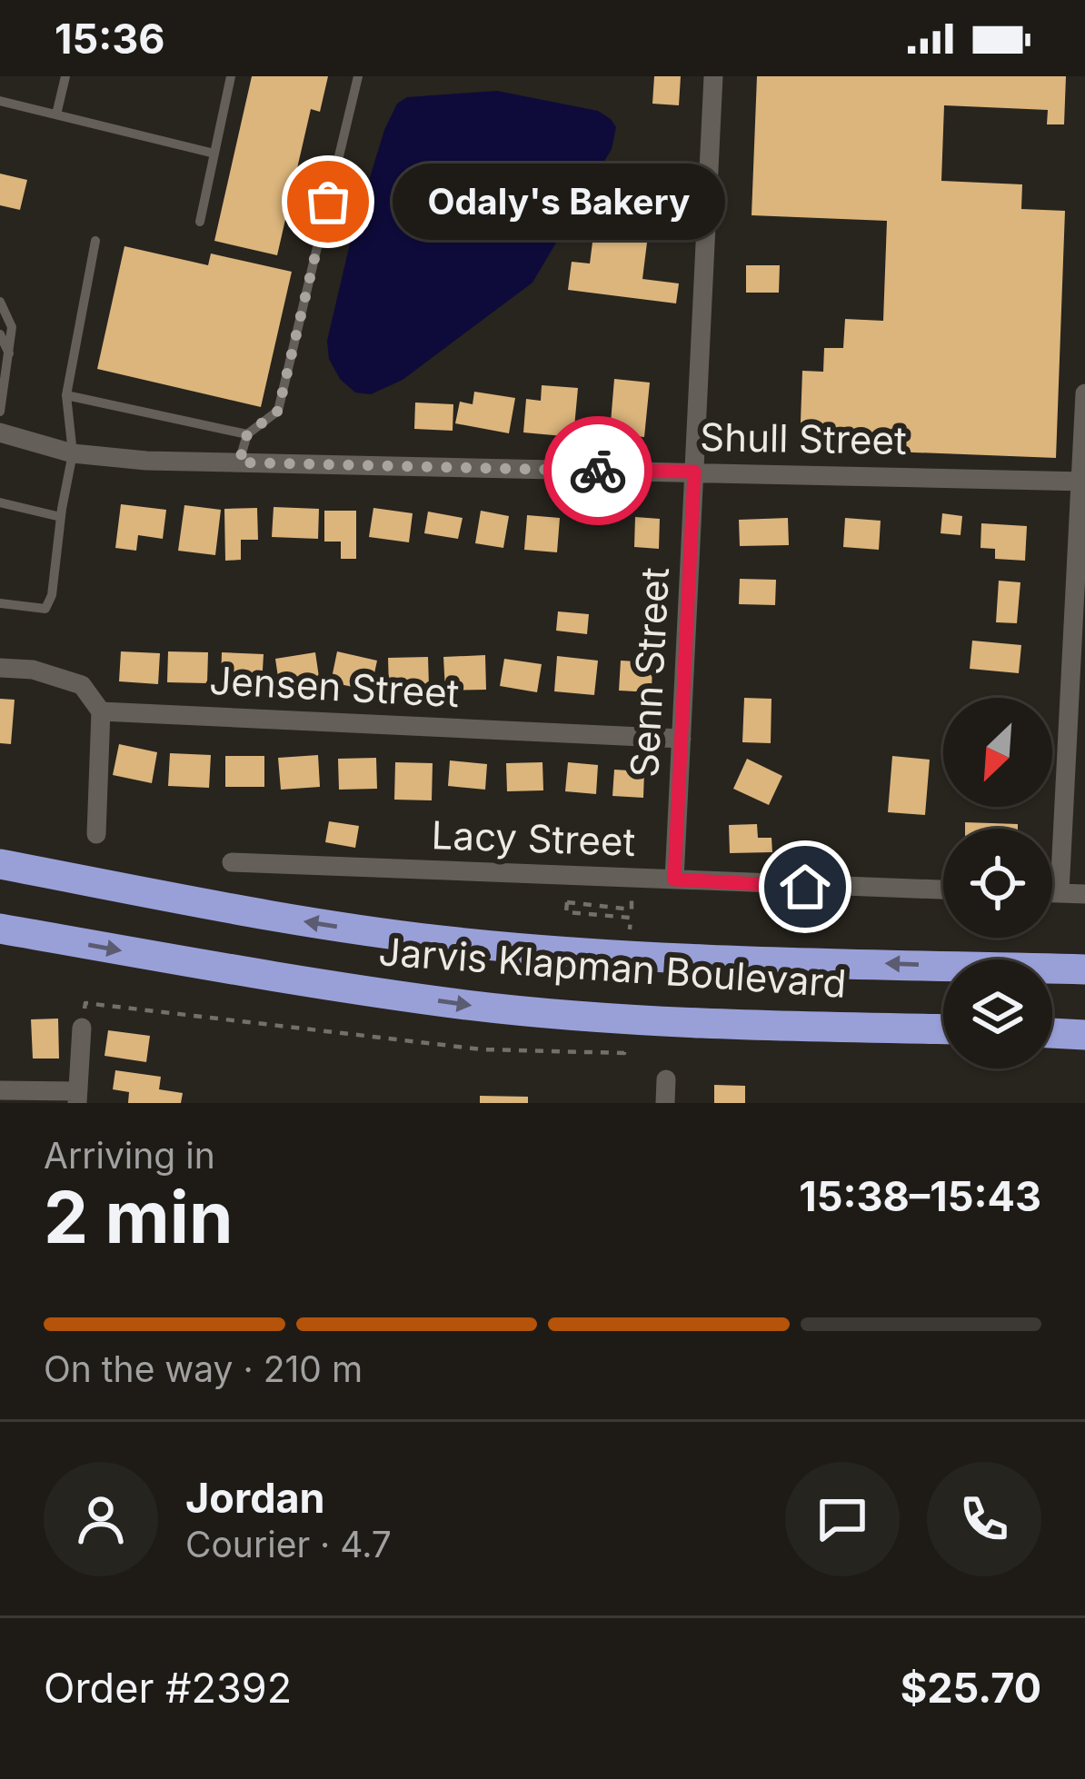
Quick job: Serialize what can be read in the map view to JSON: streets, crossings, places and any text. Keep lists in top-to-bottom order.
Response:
{
  "streets": {
    "highway": ["Jarvis Klapman Boulevard"],
    "street": [
      "Shull Street",
      "Senn Street",
      "Jensen Street",
      "Lacy Street"
    ]
  },
  "crossings": [
    ["Shull Street", "Senn Street"],
    ["Senn Street", "Jensen Street"],
    ["Senn Street", "Lacy Street"]
  ],
  "places": ["Odaly's Bakery"],
  "north": "bottom left",
  "page": {
    "status": "15:36",
    "bubble": "Odaly's Bakery",
    "heading": ["2 min", "Arriving in", "15:38–15:43"],
    "panel": [
      "Jordan",
      "Courier · 4.7",
      "Order #2392",
      "$25.70"
    ],
    "bar": "On the way · 210 m"
  }
}
